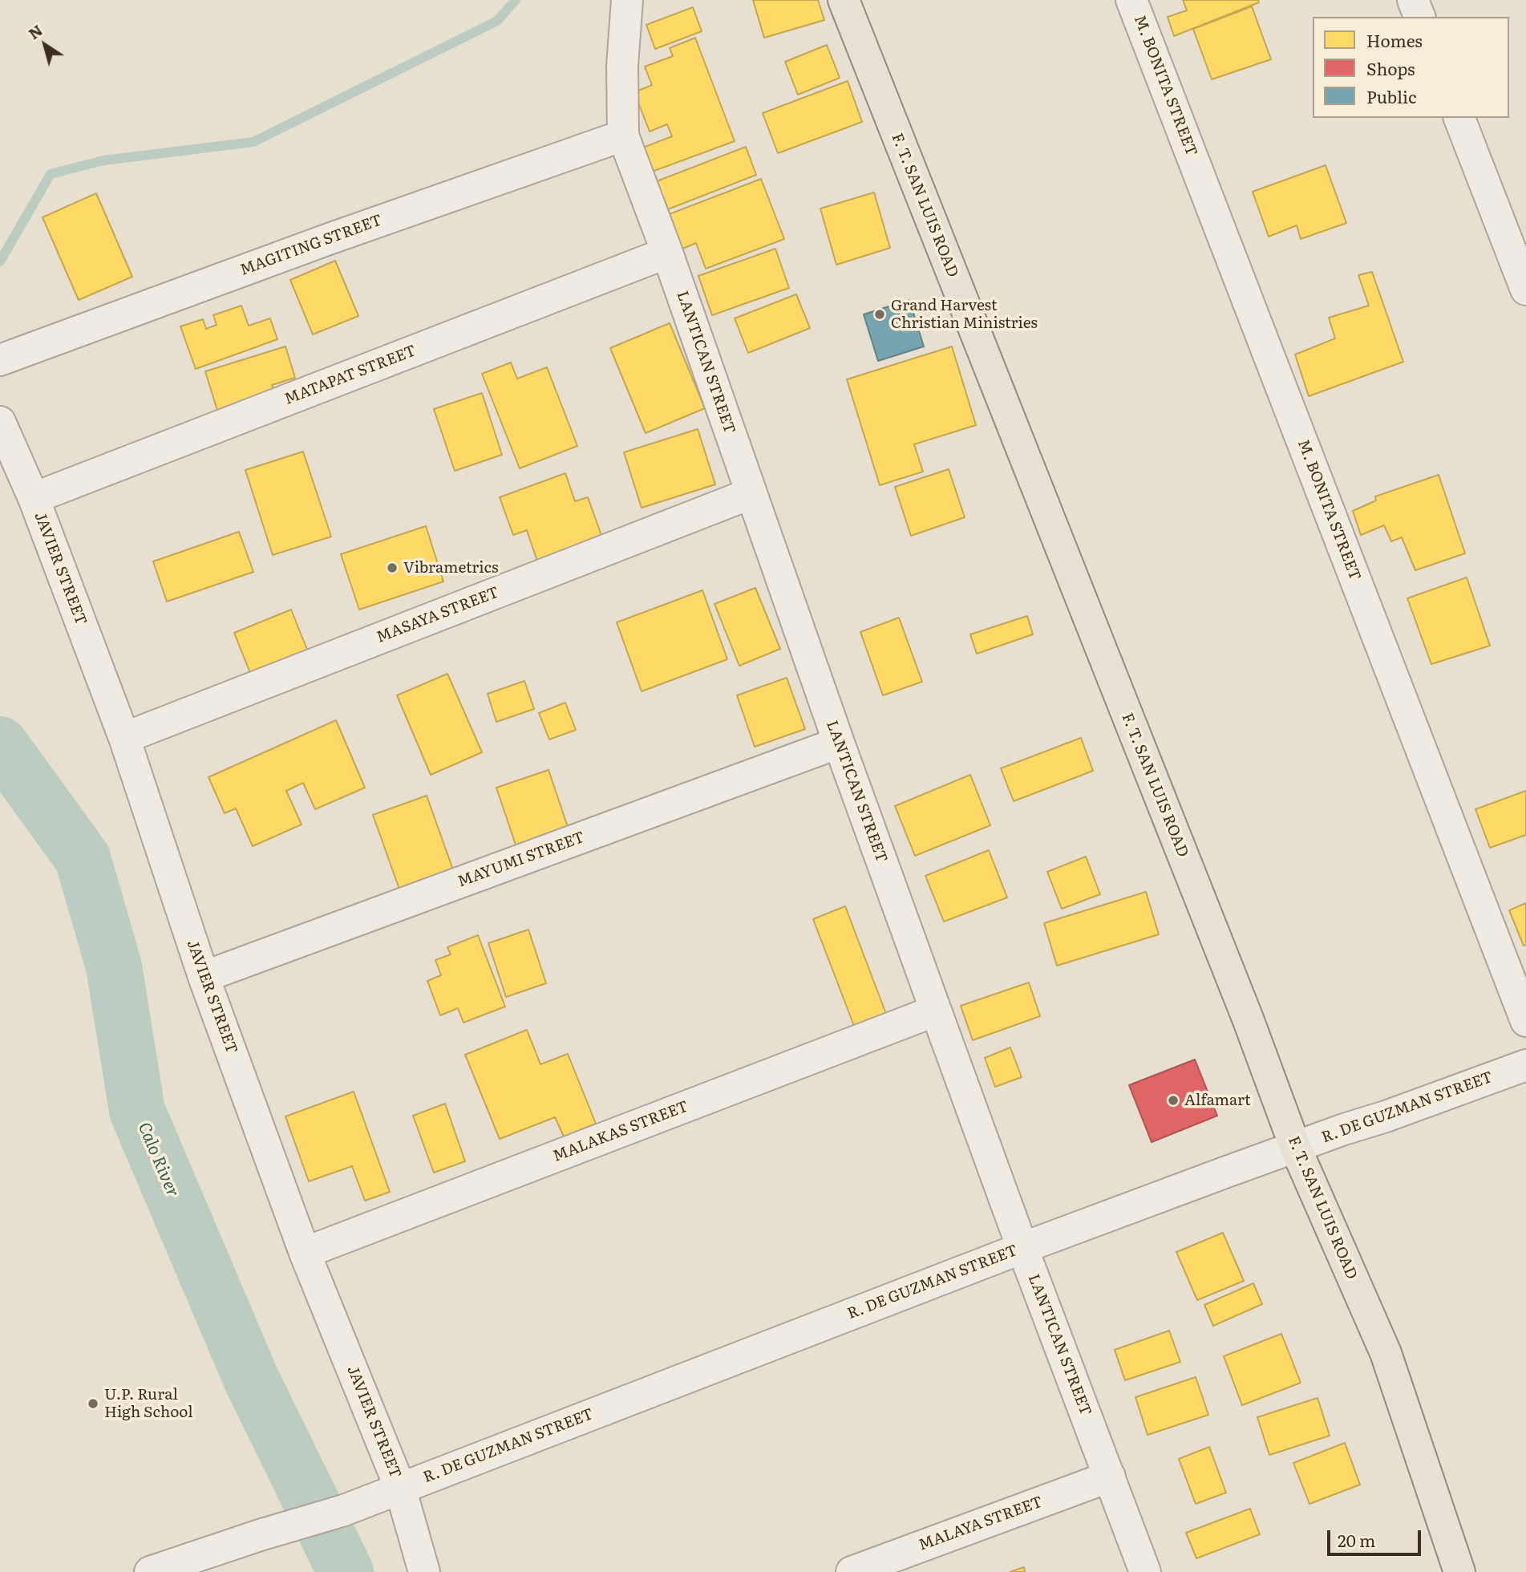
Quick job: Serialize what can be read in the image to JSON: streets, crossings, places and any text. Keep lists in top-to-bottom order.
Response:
{
  "streets": {
    "main road": ["F. T. SAN LUIS ROAD"],
    "street": [
      "M. BONITA STREET",
      "MAGITING STREET",
      "LANTICAN STREET",
      "MATAPAT STREET",
      "JAVIER STREET",
      "MASAYA STREET",
      "MAYUMI STREET",
      "R. DE GUZMAN STREET",
      "MALAKAS STREET",
      "MALAYA STREET"
    ]
  },
  "crossings": [
    ["F. T. SAN LUIS ROAD", "R. DE GUZMAN STREET"],
    ["MAGITING STREET", "LANTICAN STREET"],
    ["LANTICAN STREET", "MATAPAT STREET"],
    ["LANTICAN STREET", "MASAYA STREET"],
    ["LANTICAN STREET", "MAYUMI STREET"],
    ["LANTICAN STREET", "R. DE GUZMAN STREET"],
    ["LANTICAN STREET", "MALAKAS STREET"],
    ["LANTICAN STREET", "MALAYA STREET"],
    ["MATAPAT STREET", "JAVIER STREET"],
    ["JAVIER STREET", "MASAYA STREET"],
    ["JAVIER STREET", "MAYUMI STREET"],
    ["JAVIER STREET", "R. DE GUZMAN STREET"],
    ["JAVIER STREET", "MALAKAS STREET"]
  ],
  "water": ["Calo River"],
  "places": [
    "Grand Harvest Christian Ministries",
    "Vibrametrics",
    "Alfamart",
    "U.P. Rural High School"
  ],
  "legend": ["Homes", "Shops", "Public"],
  "scale_bar": "20 m",
  "north": "top left"
}
